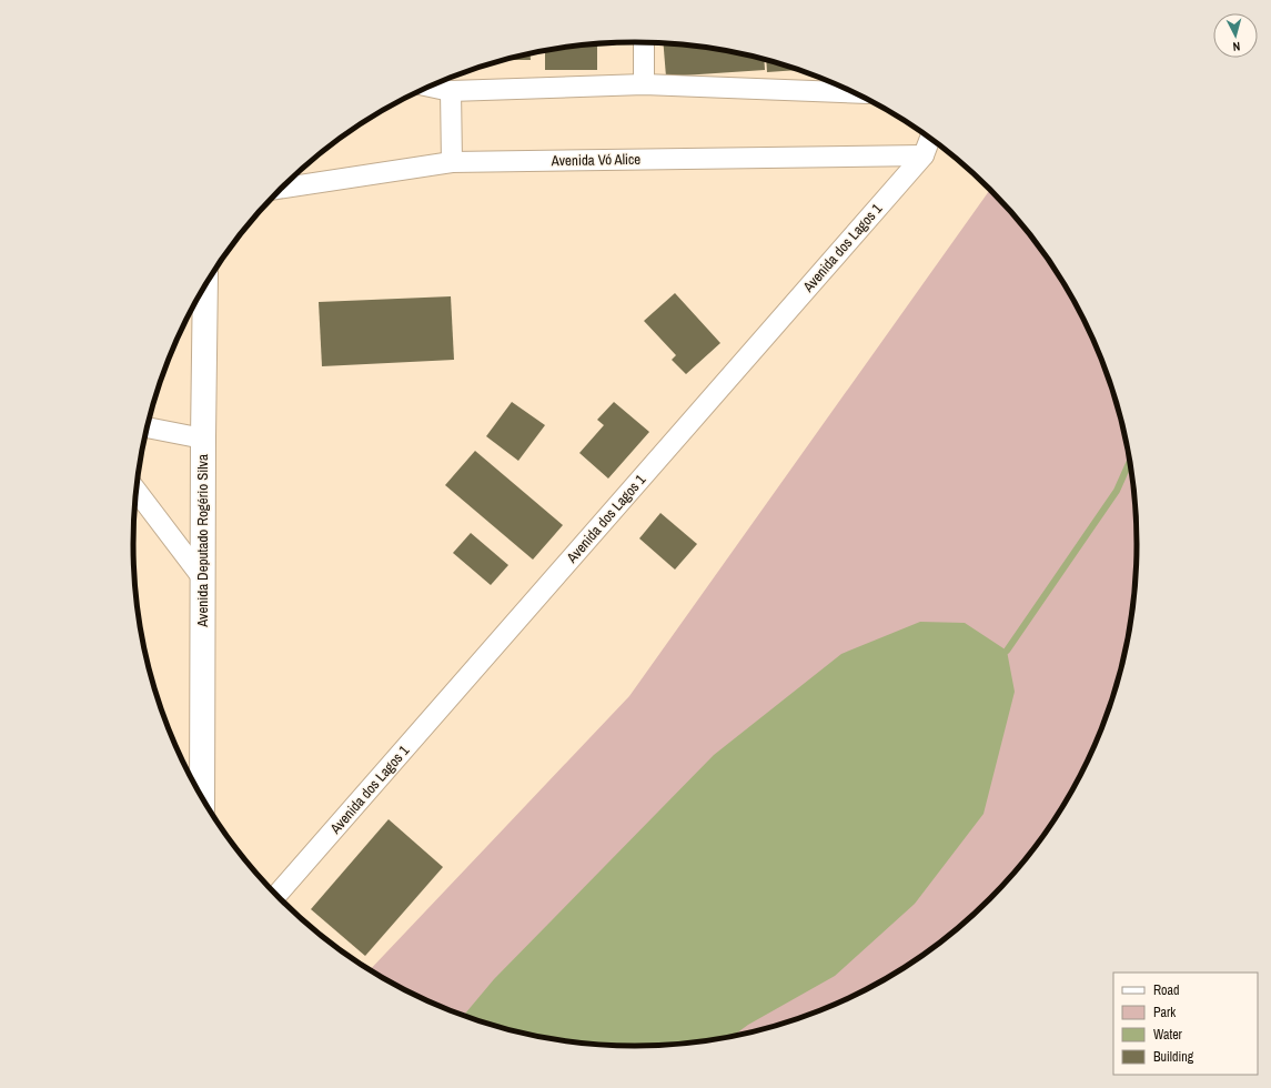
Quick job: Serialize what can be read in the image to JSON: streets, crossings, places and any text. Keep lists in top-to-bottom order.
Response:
{
  "streets": {
    "street": ["Avenida Vó Alice", "Avenida dos Lagos 1", "Avenida Deputado Rogério Silva"]
  },
  "crossings": [
    ["Avenida Vó Alice", "Avenida dos Lagos 1"]
  ],
  "legend": [
    "Road",
    "Park",
    "Water",
    "Building"
  ],
  "north": "bottom"
}
